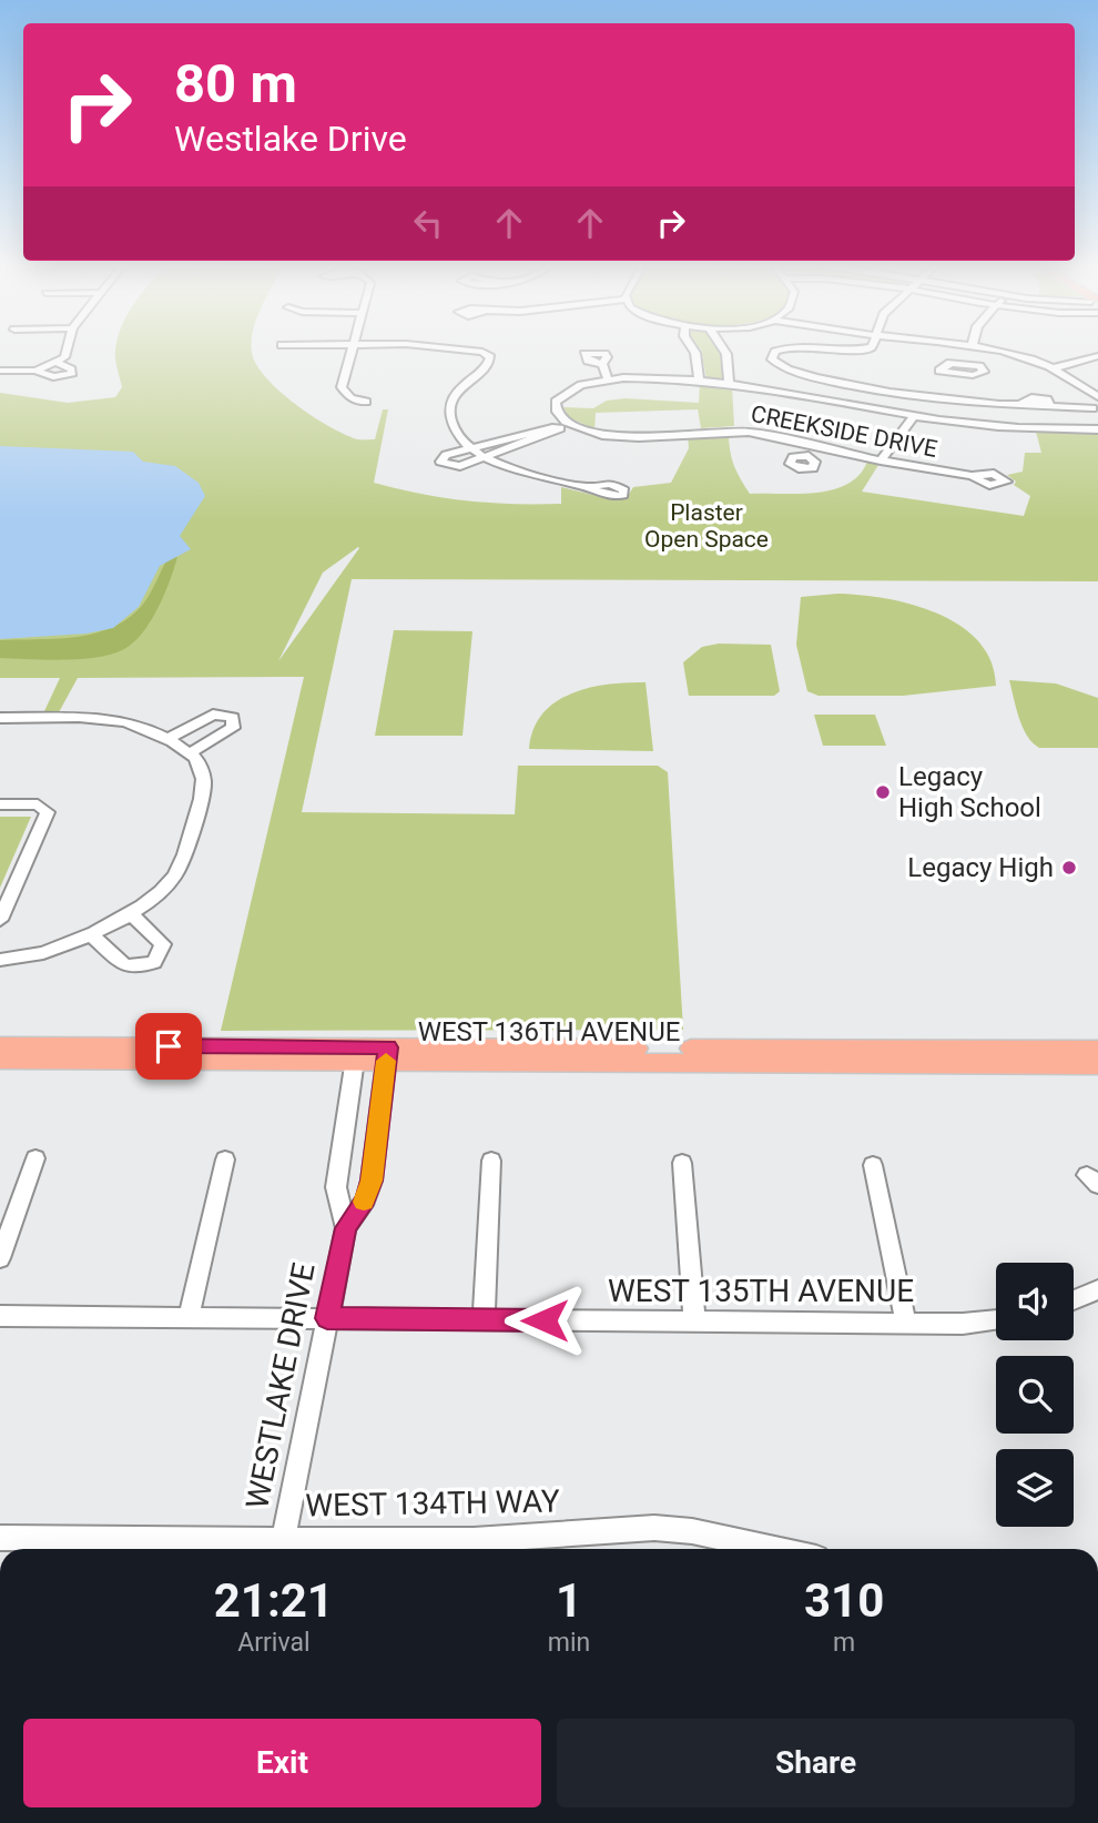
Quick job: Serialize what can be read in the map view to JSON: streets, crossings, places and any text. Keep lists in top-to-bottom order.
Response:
{
  "streets": {
    "main road": ["WEST 136TH AVENUE"],
    "street": [
      "CREEKSIDE DRIVE",
      "WEST 135TH AVENUE",
      "WESTLAKE DRIVE",
      "WEST 134TH WAY"
    ]
  },
  "crossings": [
    ["WEST 136TH AVENUE", "WESTLAKE DRIVE"],
    ["WEST 135TH AVENUE", "WESTLAKE DRIVE"],
    ["WESTLAKE DRIVE", "WEST 134TH WAY"]
  ],
  "parks": ["Plaster Open Space"],
  "places": ["Legacy High School", "Legacy High"],
  "page": {
    "turn": ["80 m", "Westlake Drive"],
    "eta": [
      "21:21",
      "Arrival",
      "1",
      "min",
      "310",
      "m"
    ],
    "buttons": ["Exit", "Share"]
  }
}
